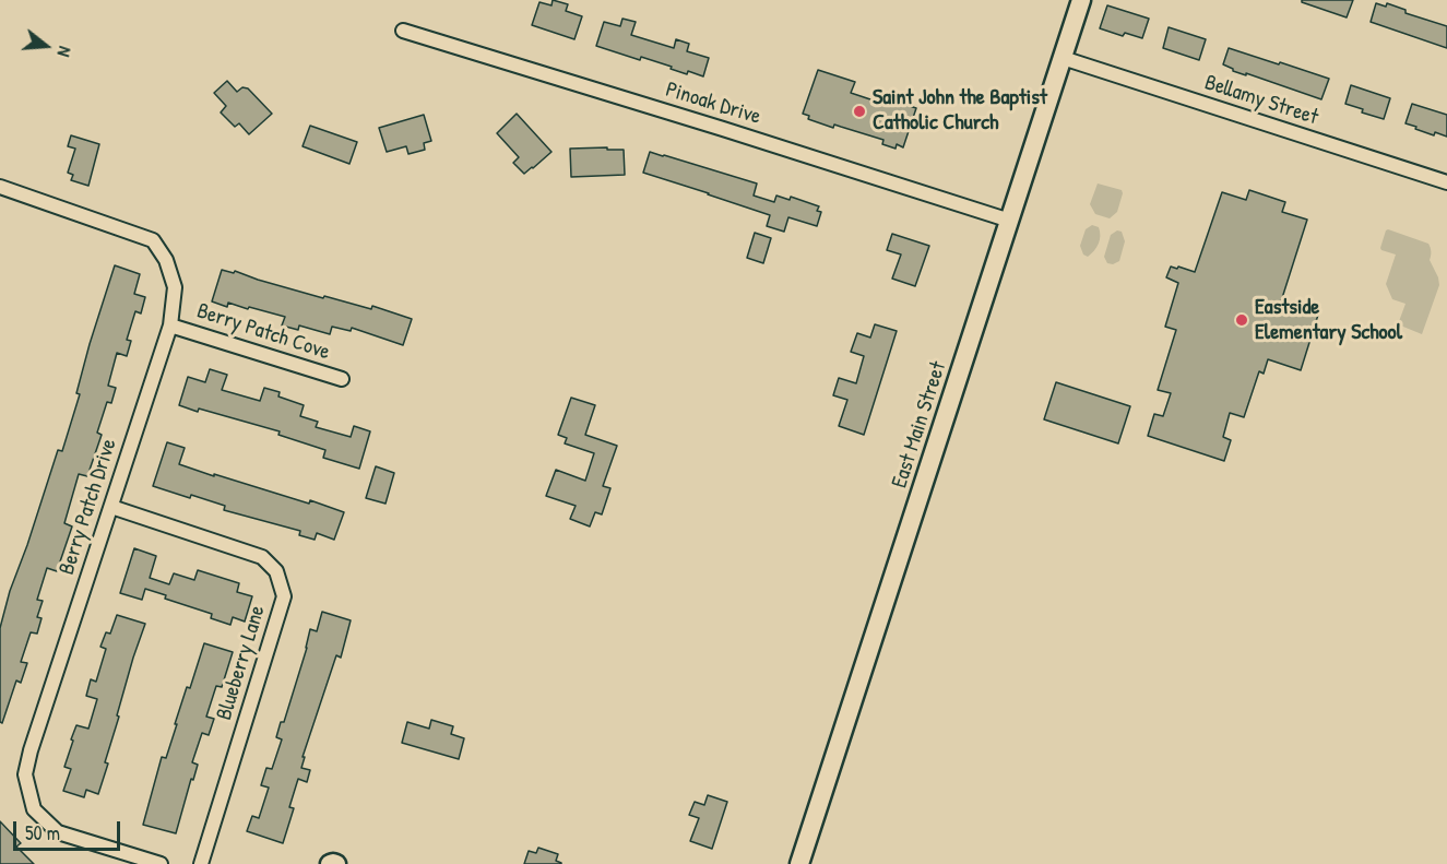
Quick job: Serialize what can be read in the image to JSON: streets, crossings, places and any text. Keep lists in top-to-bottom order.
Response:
{
  "streets": {
    "street": [
      "Bellamy Street",
      "Pinoak Drive",
      "Berry Patch Cove",
      "East Main Street",
      "Berry Patch Drive",
      "Blueberry Lane"
    ]
  },
  "crossings": [
    ["Bellamy Street", "East Main Street"],
    ["Pinoak Drive", "East Main Street"],
    ["Berry Patch Cove", "Berry Patch Drive"],
    ["Berry Patch Drive", "Blueberry Lane"]
  ],
  "places": ["Saint John the Baptist Catholic Church", "Eastside Elementary School"],
  "scale_bar": "50 m",
  "north": "right"
}
